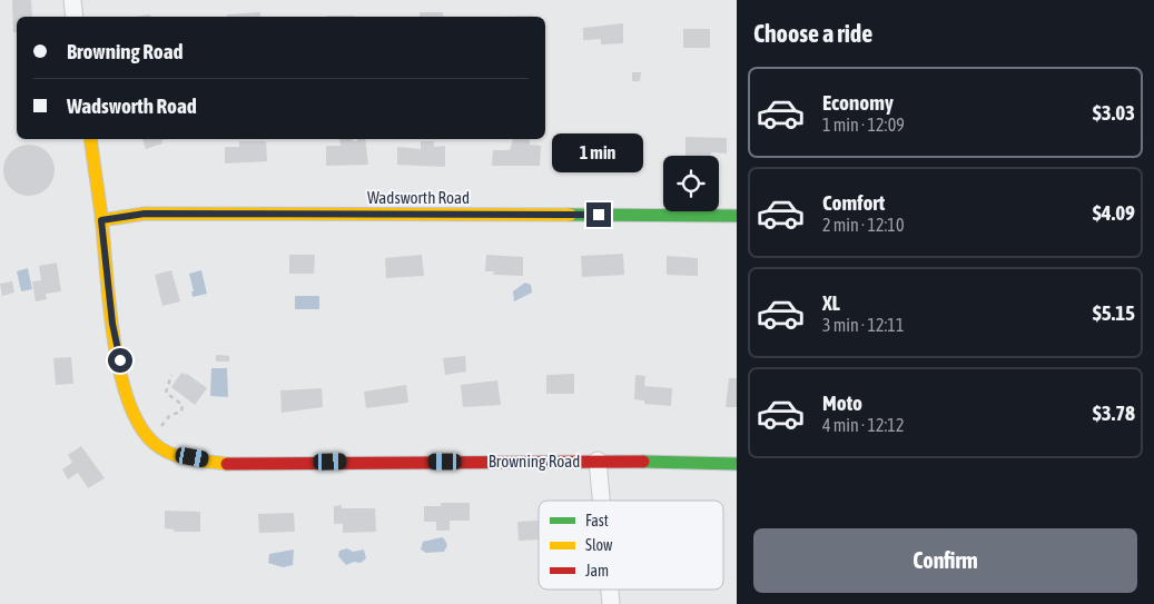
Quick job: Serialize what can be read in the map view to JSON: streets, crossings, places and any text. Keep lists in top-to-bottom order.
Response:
{
  "streets": {
    "street": ["Wadsworth Road", "Browning Road"]
  },
  "crossings": [
    ["Wadsworth Road", "Browning Road"]
  ],
  "legend": ["Fast", "Slow", "Jam"],
  "page": {
    "heading": "Choose a ride",
    "banner": ["Browning Road", "Wadsworth Road"],
    "list": [
      {
        "name": "Economy",
        "note": "1 min · 12:09",
        "value": "$3.03"
      },
      {
        "name": "Comfort",
        "note": "2 min · 12:10",
        "value": "$4.09"
      },
      {
        "name": "XL",
        "note": "3 min · 12:11",
        "value": "$5.15"
      },
      {
        "name": "Moto",
        "note": "4 min · 12:12",
        "value": "$3.78"
      }
    ],
    "bubble": "1 min",
    "buttons": "Confirm"
  }
}
